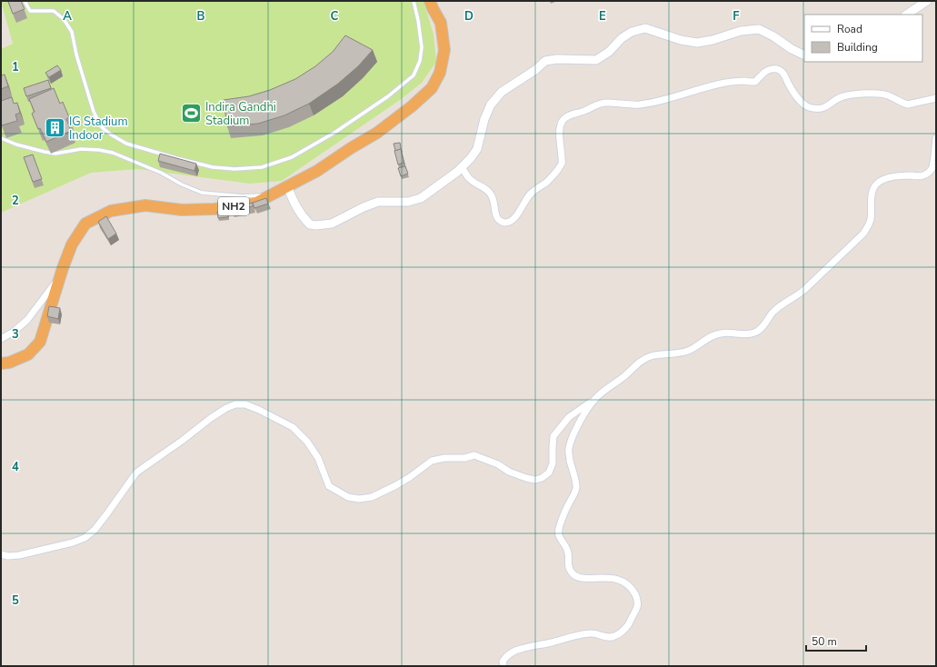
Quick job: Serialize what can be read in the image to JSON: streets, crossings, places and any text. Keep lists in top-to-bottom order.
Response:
{
  "streets": {
    "highway": ["NH2"]
  },
  "places": {
    "sports": ["Indira Gandhi Stadium"],
    "building": ["IG Stadium Indoor"]
  },
  "legend": ["Road", "Building"],
  "scale_bar": "50 m",
  "grid": {
    "columns": [
      "A",
      "B",
      "C",
      "D",
      "E",
      "F"
    ],
    "rows": [
      "1",
      "2",
      "3",
      "4",
      "5"
    ]
  }
}
